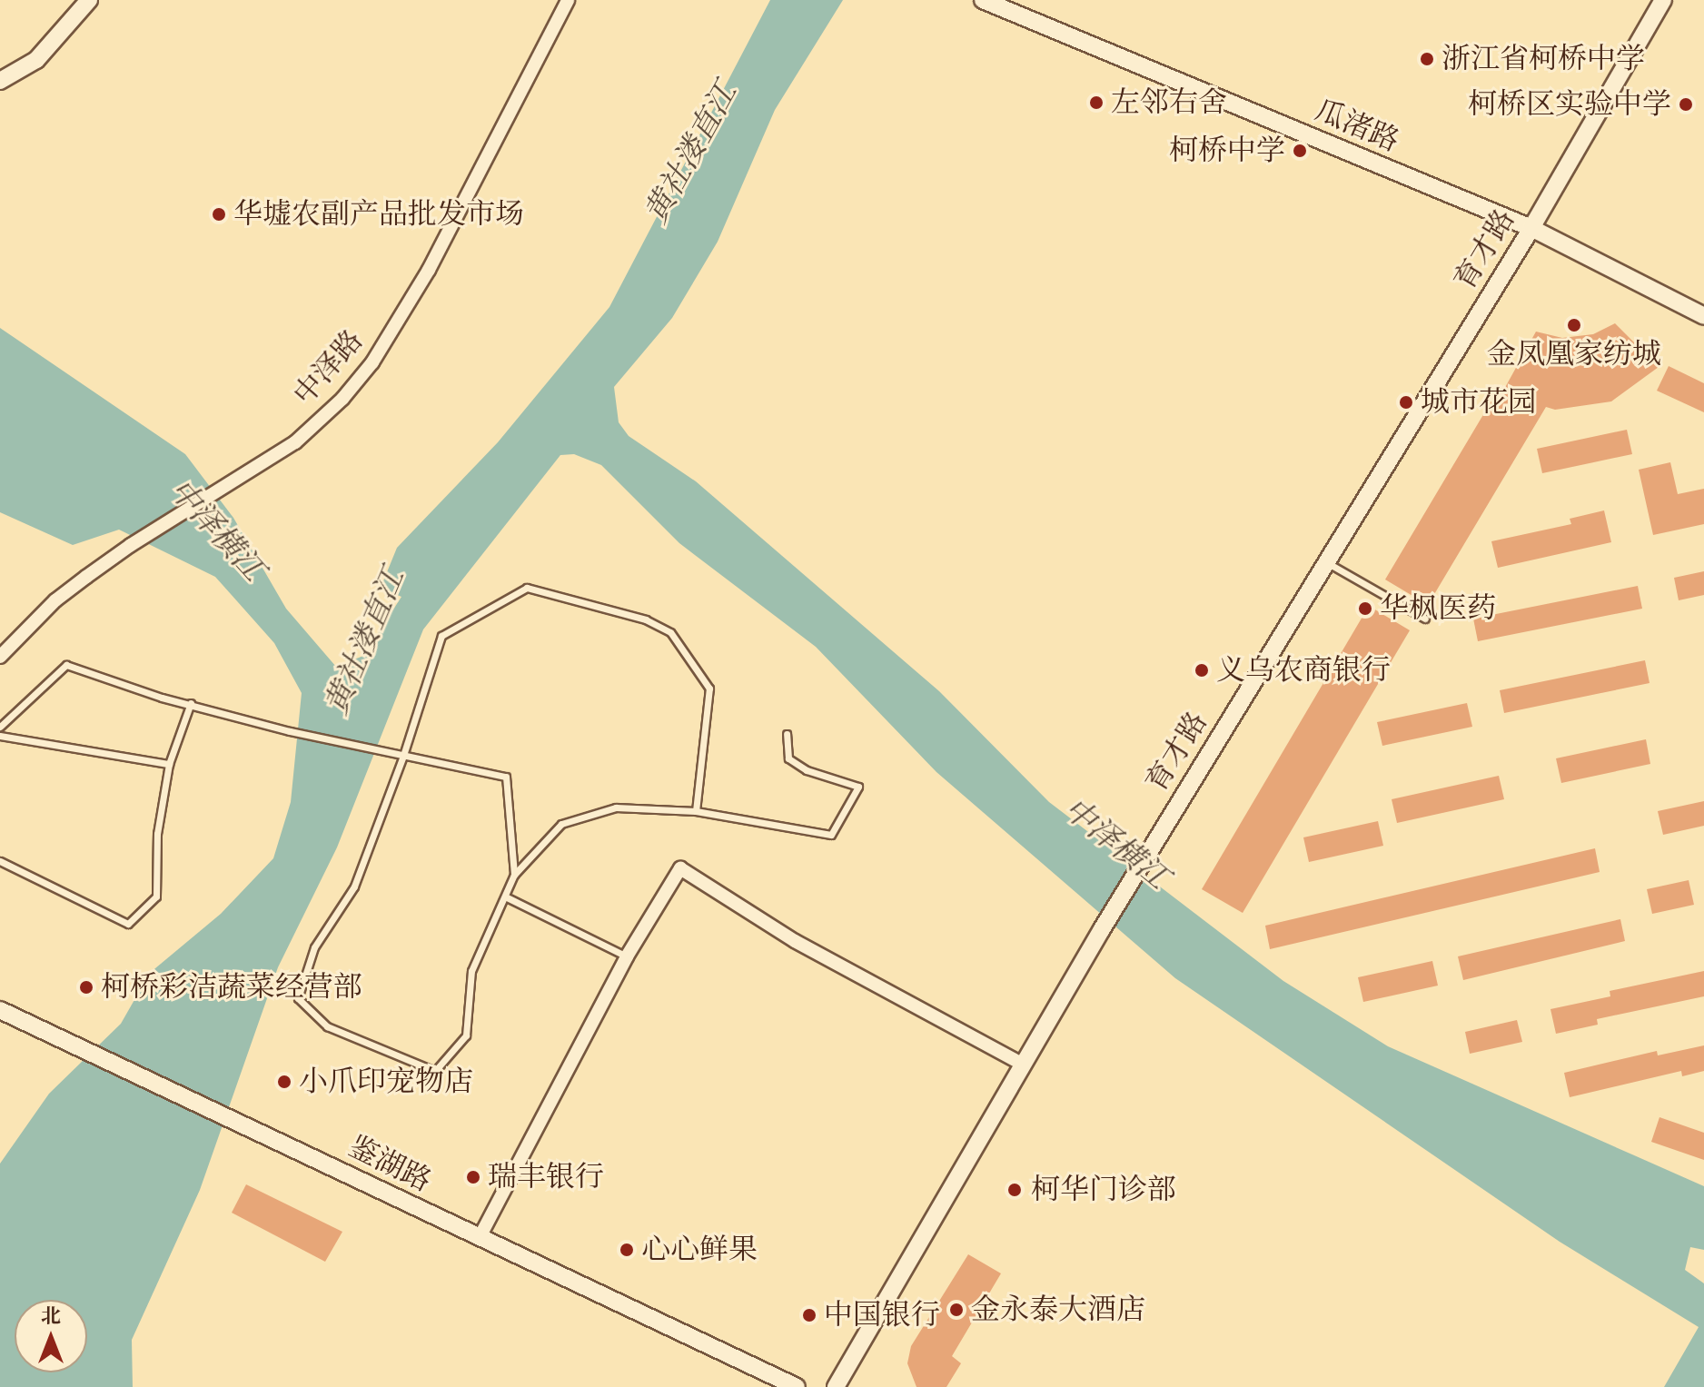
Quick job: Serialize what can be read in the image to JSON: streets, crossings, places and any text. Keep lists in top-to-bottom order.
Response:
{
  "streets": {
    "street": [
      "瓜渚路",
      "育才路",
      "中泽路",
      "鉴湖路"
    ]
  },
  "crossings": [
    ["瓜渚路", "育才路"]
  ],
  "water": ["黄社溇直江", "中泽横江"],
  "places": [
    "浙江省柯桥中学",
    "左邻右舍",
    "柯桥区实验中学",
    "柯桥中学",
    "华墟农副产品批发市场",
    "金凤凰家纺城",
    "城市花园",
    "华枫医药",
    "义乌农商银行",
    "柯桥彩洁蔬菜经营部",
    "小爪印宠物店",
    "瑞丰银行",
    "柯华门诊部",
    "心心鲜果",
    "金永泰大酒店",
    "中国银行"
  ],
  "north": "top"
}
